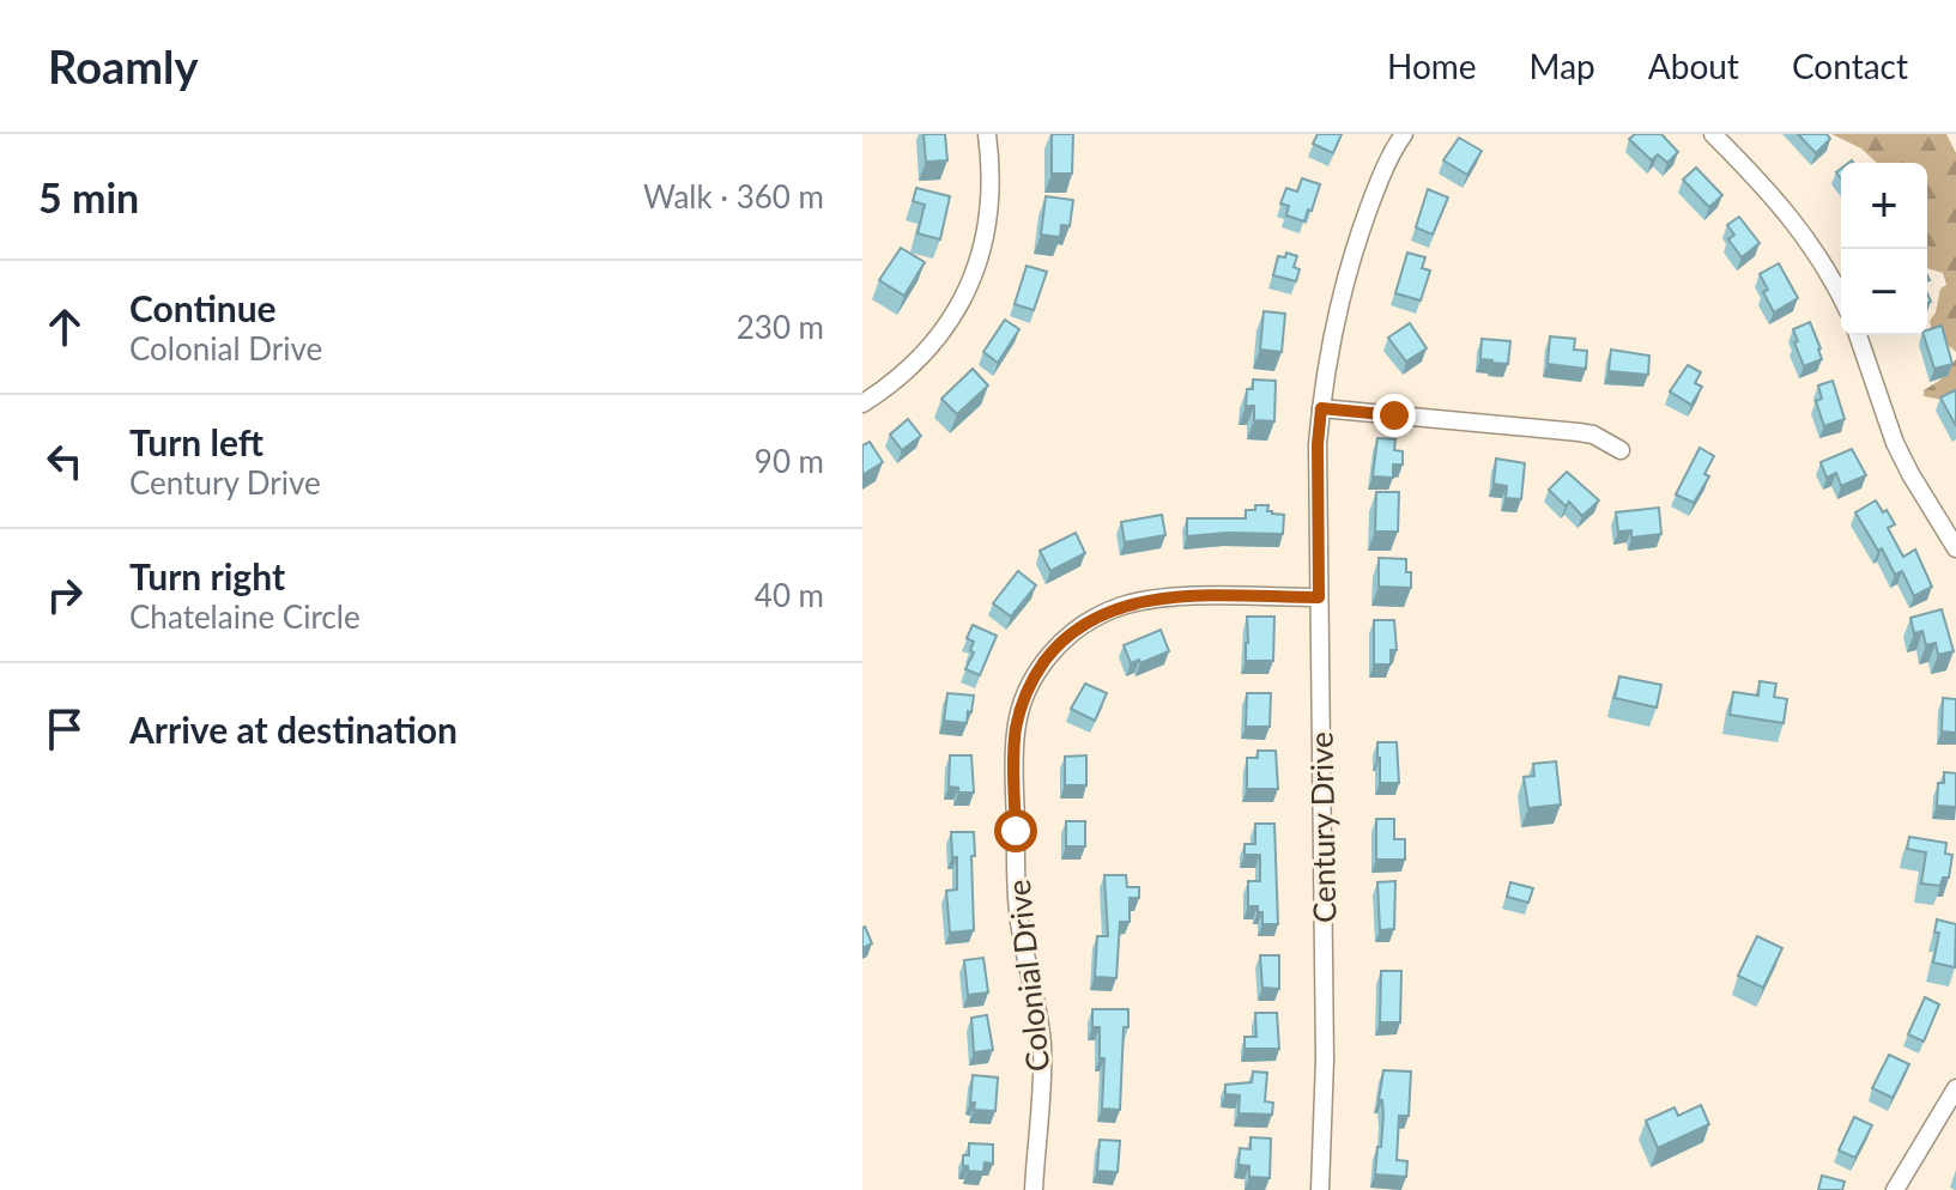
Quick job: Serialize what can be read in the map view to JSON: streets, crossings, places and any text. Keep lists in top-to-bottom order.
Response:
{
  "streets": {
    "street": ["Century Drive", "Colonial Drive"]
  },
  "crossings": [
    ["Century Drive", "Colonial Drive"]
  ],
  "page": {
    "header": "Roamly",
    "nav": [
      "Home",
      "Map",
      "About",
      "Contact"
    ],
    "heading": ["5 min", "Walk · 360 m"],
    "map_buttons": ["+", "−"],
    "list": [
      ["Continue", "Colonial Drive", "230 m"],
      ["Turn left", "Century Drive", "90 m"],
      ["Turn right", "Chatelaine Circle", "40 m"],
      "Arrive at destination"
    ]
  }
}
